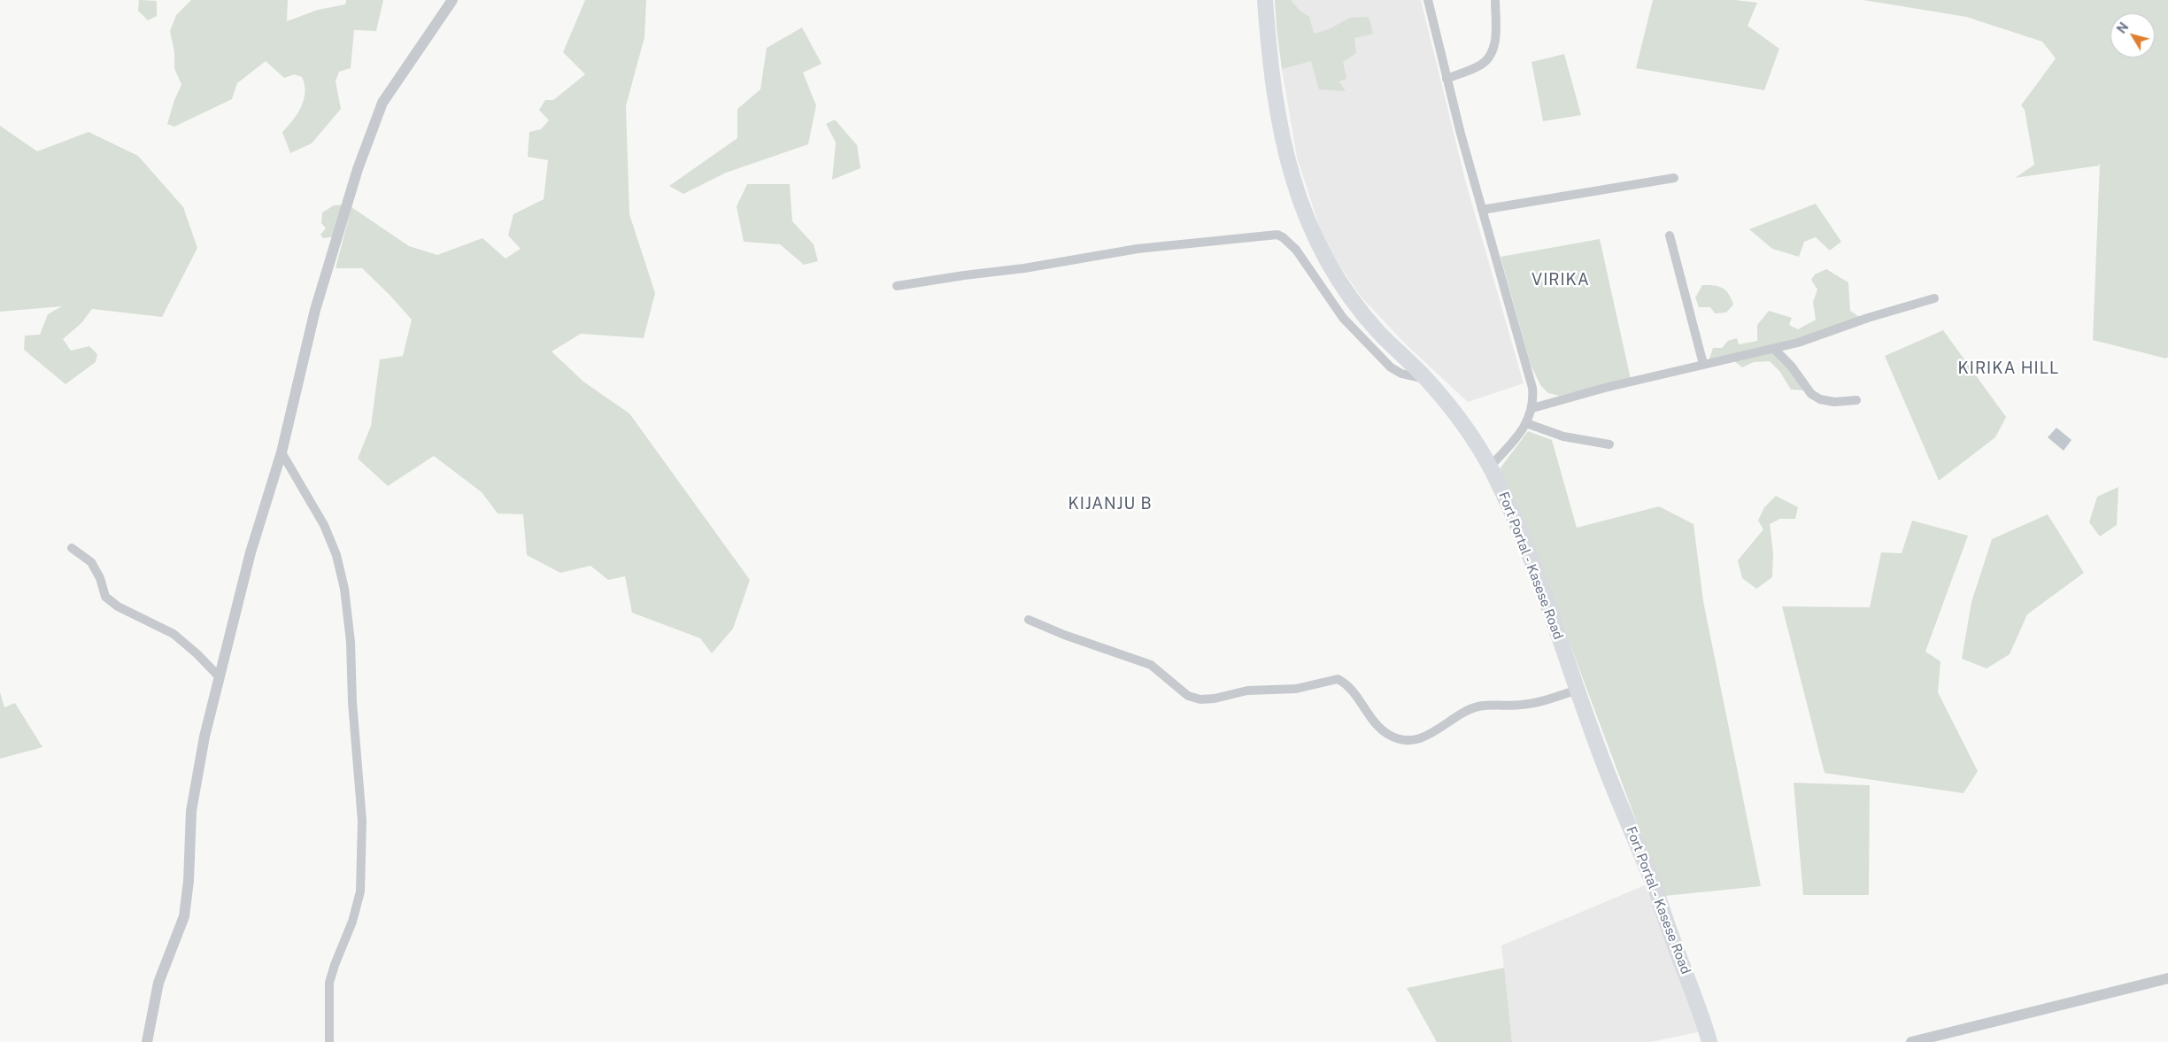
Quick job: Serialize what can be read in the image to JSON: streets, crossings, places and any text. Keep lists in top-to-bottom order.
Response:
{
  "streets": {
    "highway": ["Fort Portal - Kasese Road"]
  },
  "districts": ["VIRIKA", "KIRIKA HILL", "KIJANJU B"],
  "north": "top left"
}
